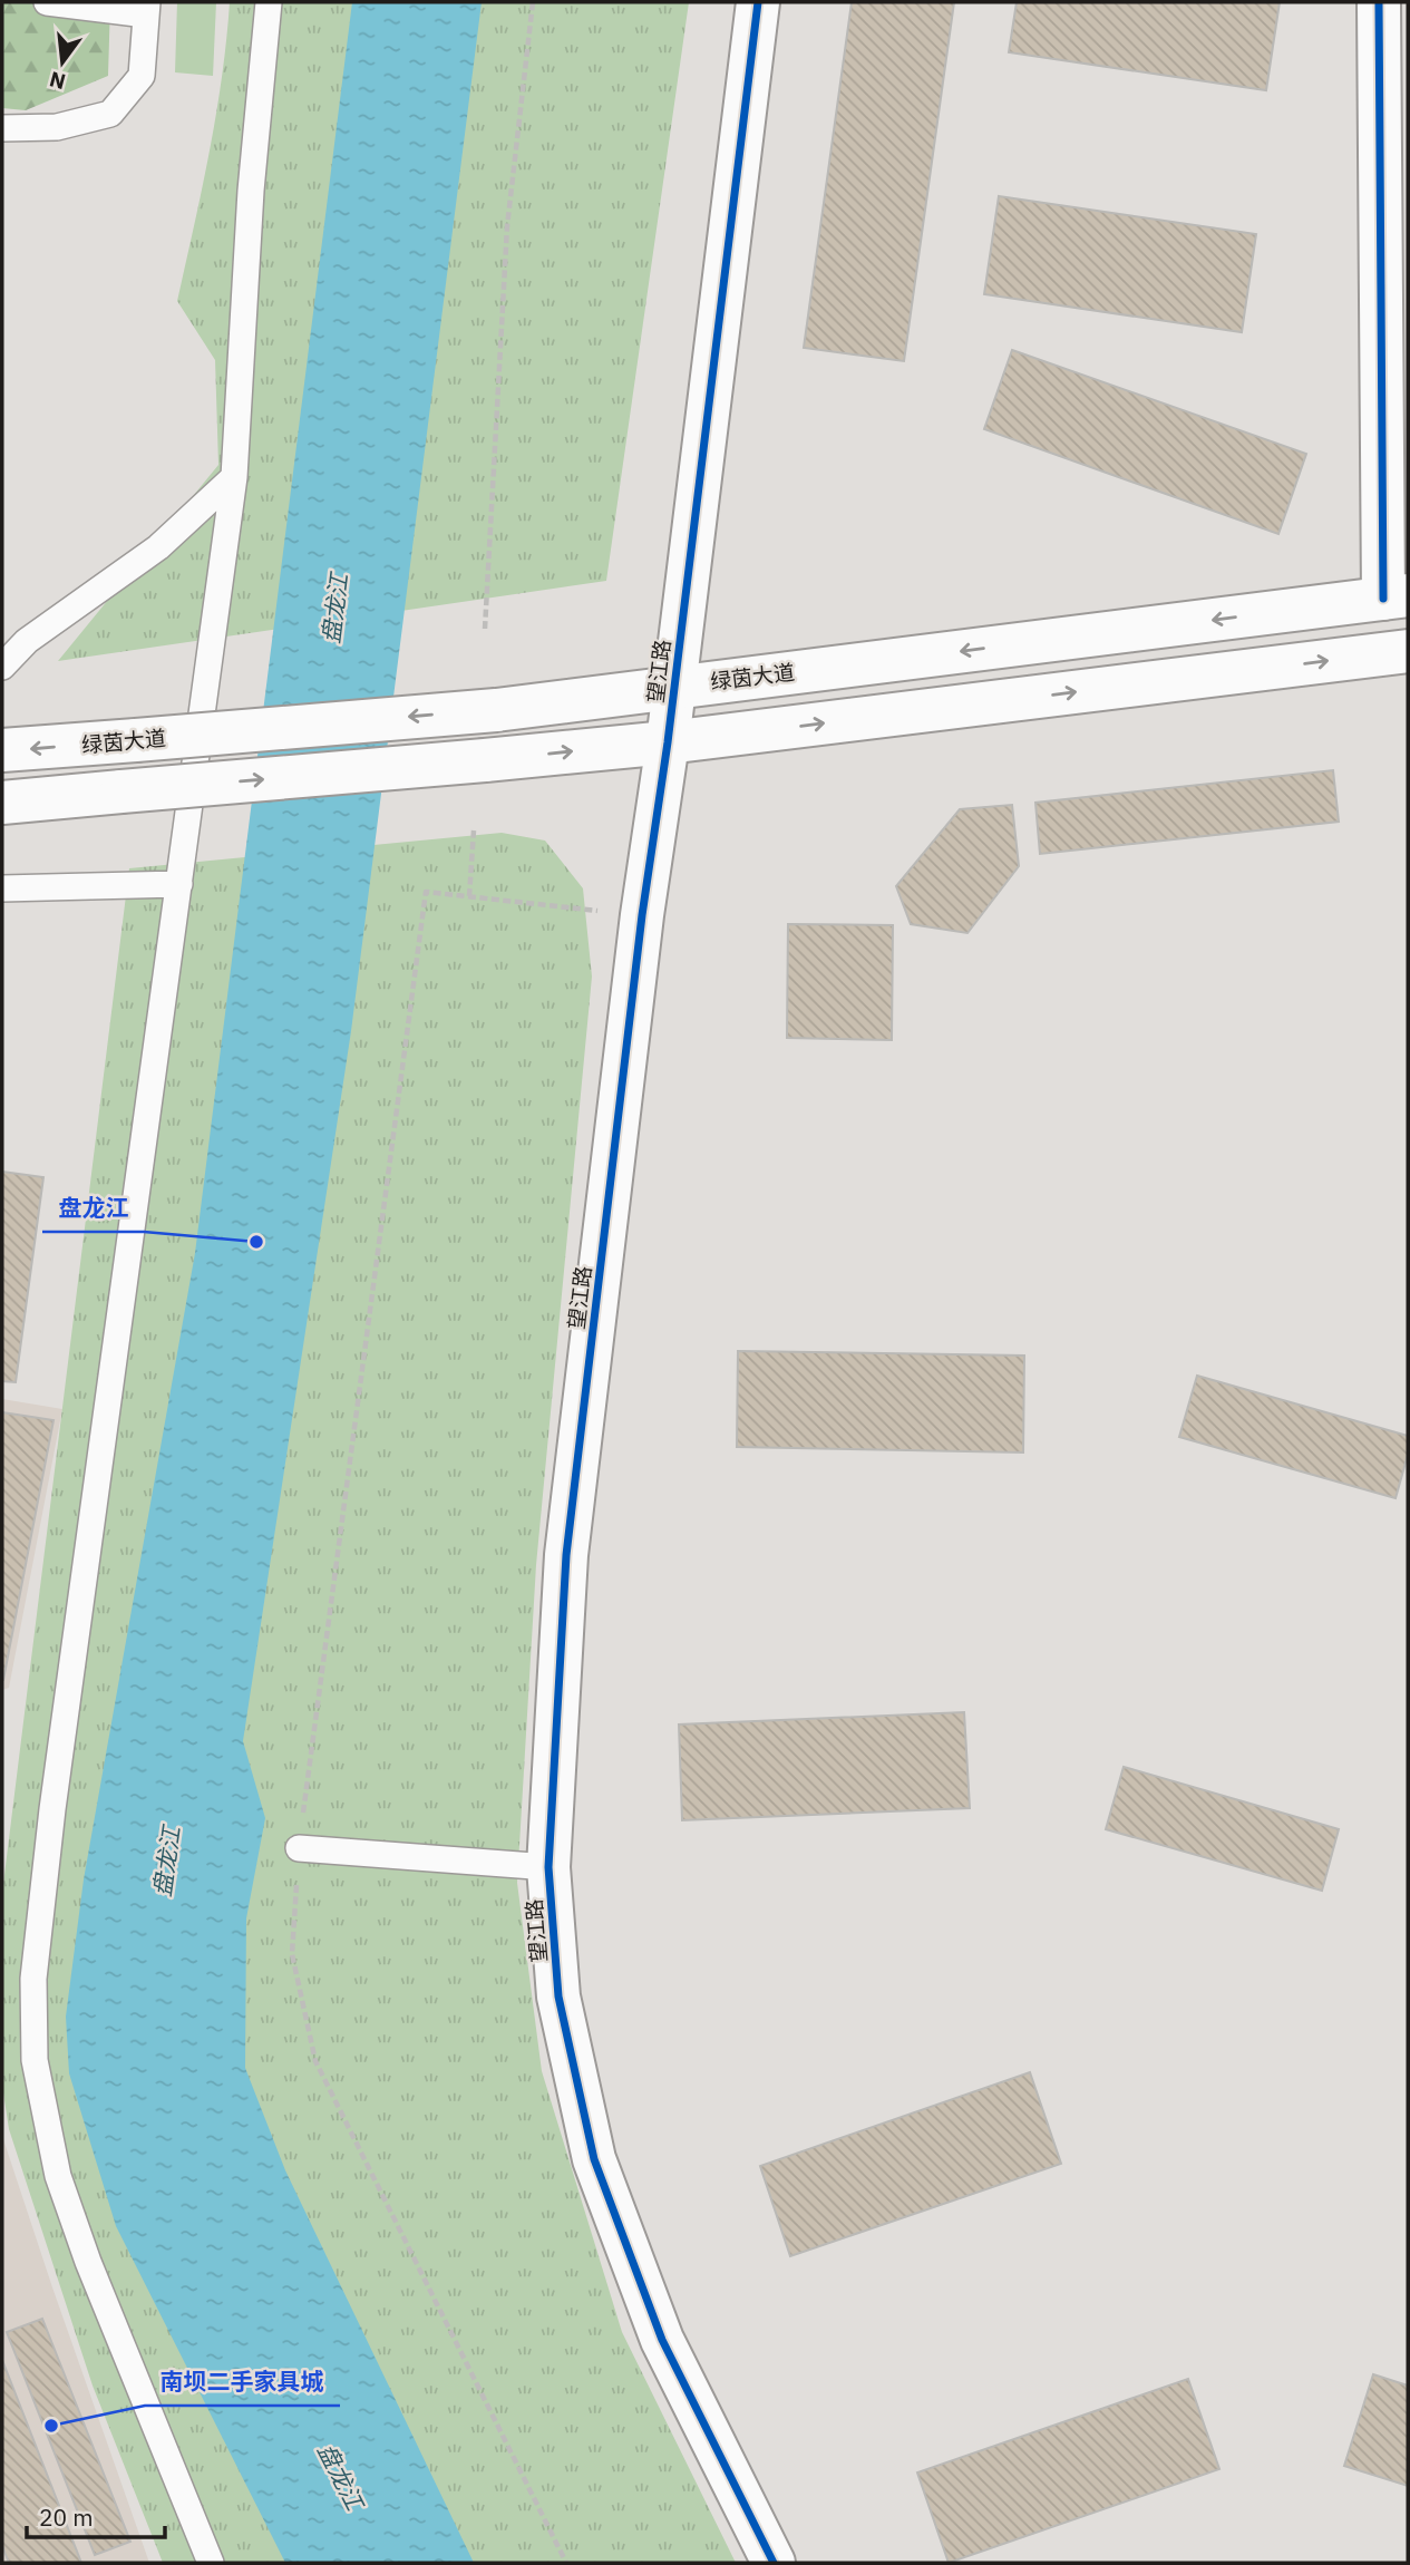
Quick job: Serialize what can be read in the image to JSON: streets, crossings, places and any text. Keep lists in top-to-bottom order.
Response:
{
  "streets": {
    "street": ["望江路", "绿茵大道"]
  },
  "crossings": [
    ["望江路", "绿茵大道"]
  ],
  "water": ["盘龙江"],
  "places": ["盘龙江", "南坝二手家具城"],
  "scale_bar": "20 m",
  "north": "bottom"
}
